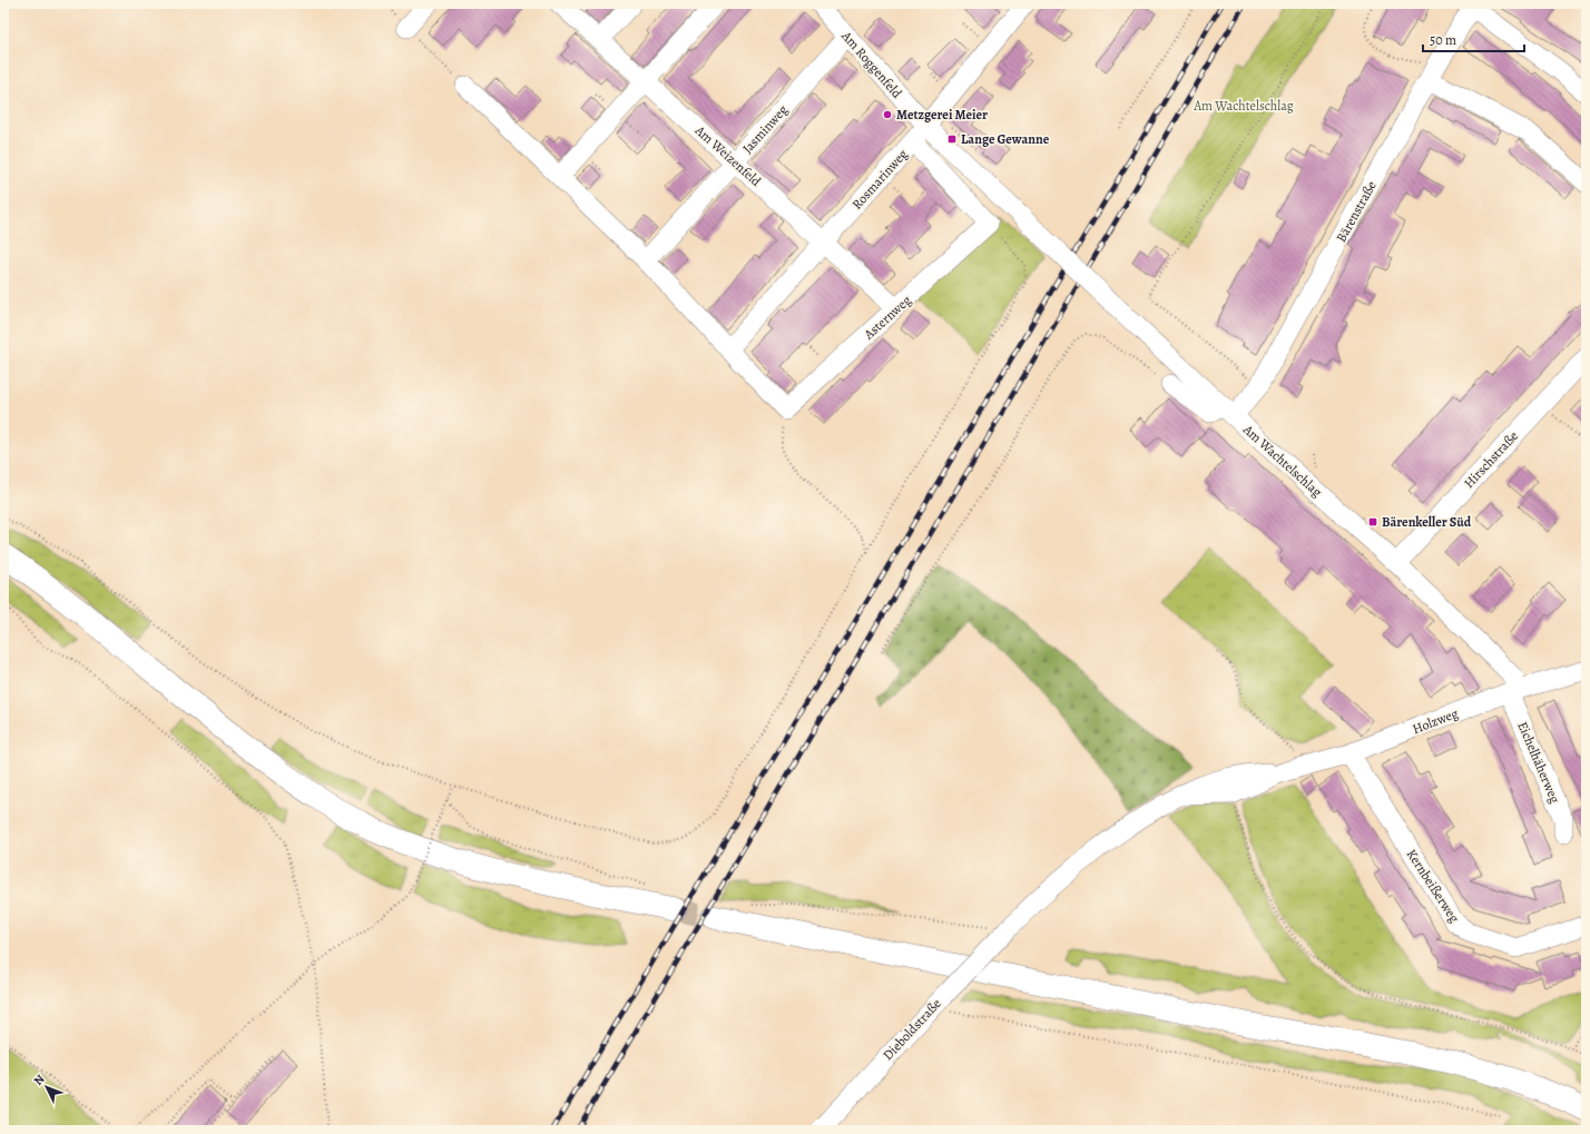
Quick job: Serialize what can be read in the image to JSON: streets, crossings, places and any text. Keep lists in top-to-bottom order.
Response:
{
  "streets": {
    "street": [
      "Am Roggenfeld",
      "Jasminweg",
      "Am Weizenfeld",
      "Rosmarinweg",
      "Bärenstraße",
      "Asternweg",
      "Hirschstraße",
      "Am Wachtelschlag",
      "Holzweg",
      "Eichelhäherweg",
      "Kernbeißerweg",
      "Dieboldstraße"
    ]
  },
  "crossings": [
    ["Am Roggenfeld", "Jasminweg"],
    ["Am Roggenfeld", "Rosmarinweg"],
    ["Am Roggenfeld", "Am Wachtelschlag"],
    ["Jasminweg", "Am Weizenfeld"],
    ["Am Weizenfeld", "Rosmarinweg"],
    ["Am Weizenfeld", "Asternweg"],
    ["Rosmarinweg", "Am Wachtelschlag"],
    ["Bärenstraße", "Am Wachtelschlag"],
    ["Hirschstraße", "Am Wachtelschlag"],
    ["Am Wachtelschlag", "Holzweg"],
    ["Am Wachtelschlag", "Eichelhäherweg"],
    ["Holzweg", "Eichelhäherweg"],
    ["Holzweg", "Kernbeißerweg"],
    ["Holzweg", "Dieboldstraße"]
  ],
  "parks": ["Am Wachtelschlag"],
  "places": {
    "other": ["Metzgerei Meier"],
    "transit": ["Lange Gewanne", "Bärenkeller Süd"]
  },
  "scale_bar": "50 m",
  "north": "top left"
}
